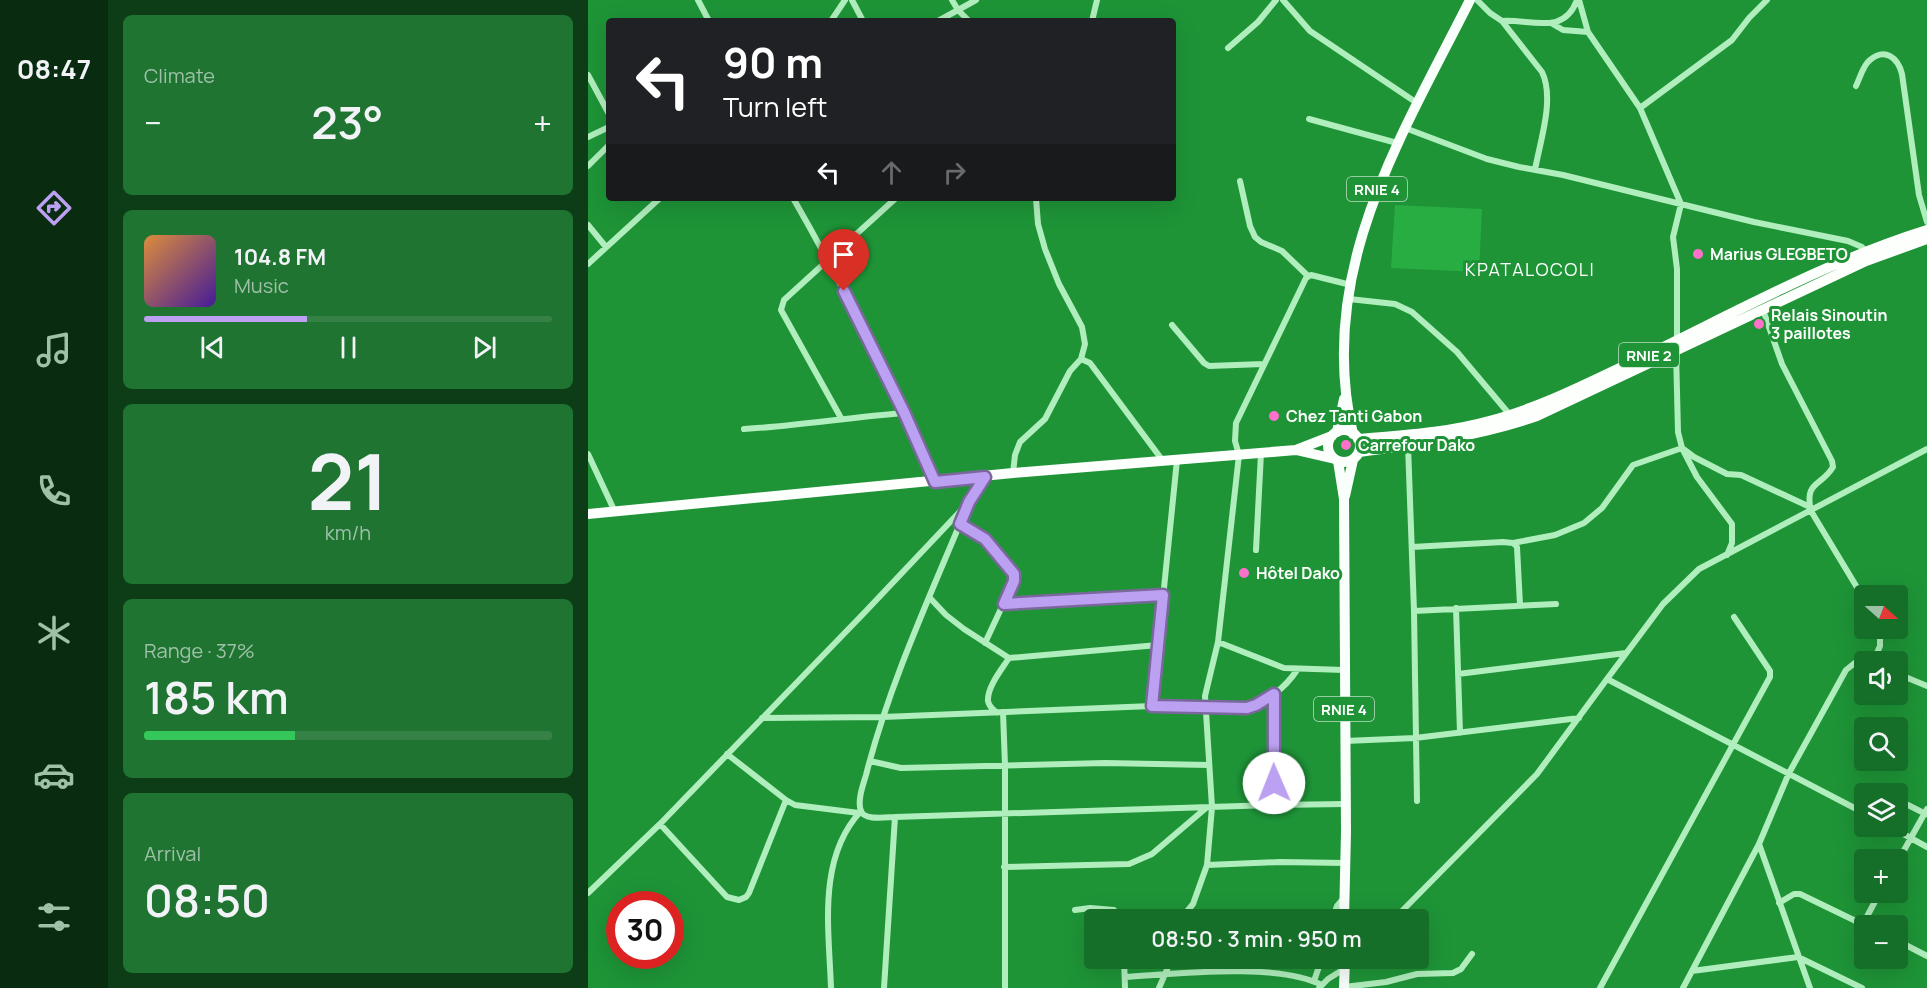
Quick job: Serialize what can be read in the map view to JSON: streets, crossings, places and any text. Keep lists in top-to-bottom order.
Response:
{
  "streets": {
    "highway": ["RNIE 2"],
    "main road": ["RNIE 4"]
  },
  "crossings": [
    ["RNIE 4", "RNIE 2"]
  ],
  "districts": ["KPATALOCOLI"],
  "places": [
    "Marius GLEGBETO",
    "Relais Sinoutin 3 paillotes",
    "Chez Tanti Gabon",
    "Carrefour Dako",
    "Hôtel Dako"
  ],
  "north": "right",
  "page": {
    "tabs": "08:47",
    "tile": [
      "Climate",
      ["21", "km/h"],
      ["Range · 37%", "185 km"],
      ["Arrival", "08:50"]
    ],
    "turn": ["90 m", "Turn left"],
    "heat": ["−", "23°", "+"],
    "song": ["104.8 FM", "Music"],
    "map_buttons": ["+", "−"],
    "limit": "30",
    "trip": "08:50 · 3 min · 950 m"
  }
}
